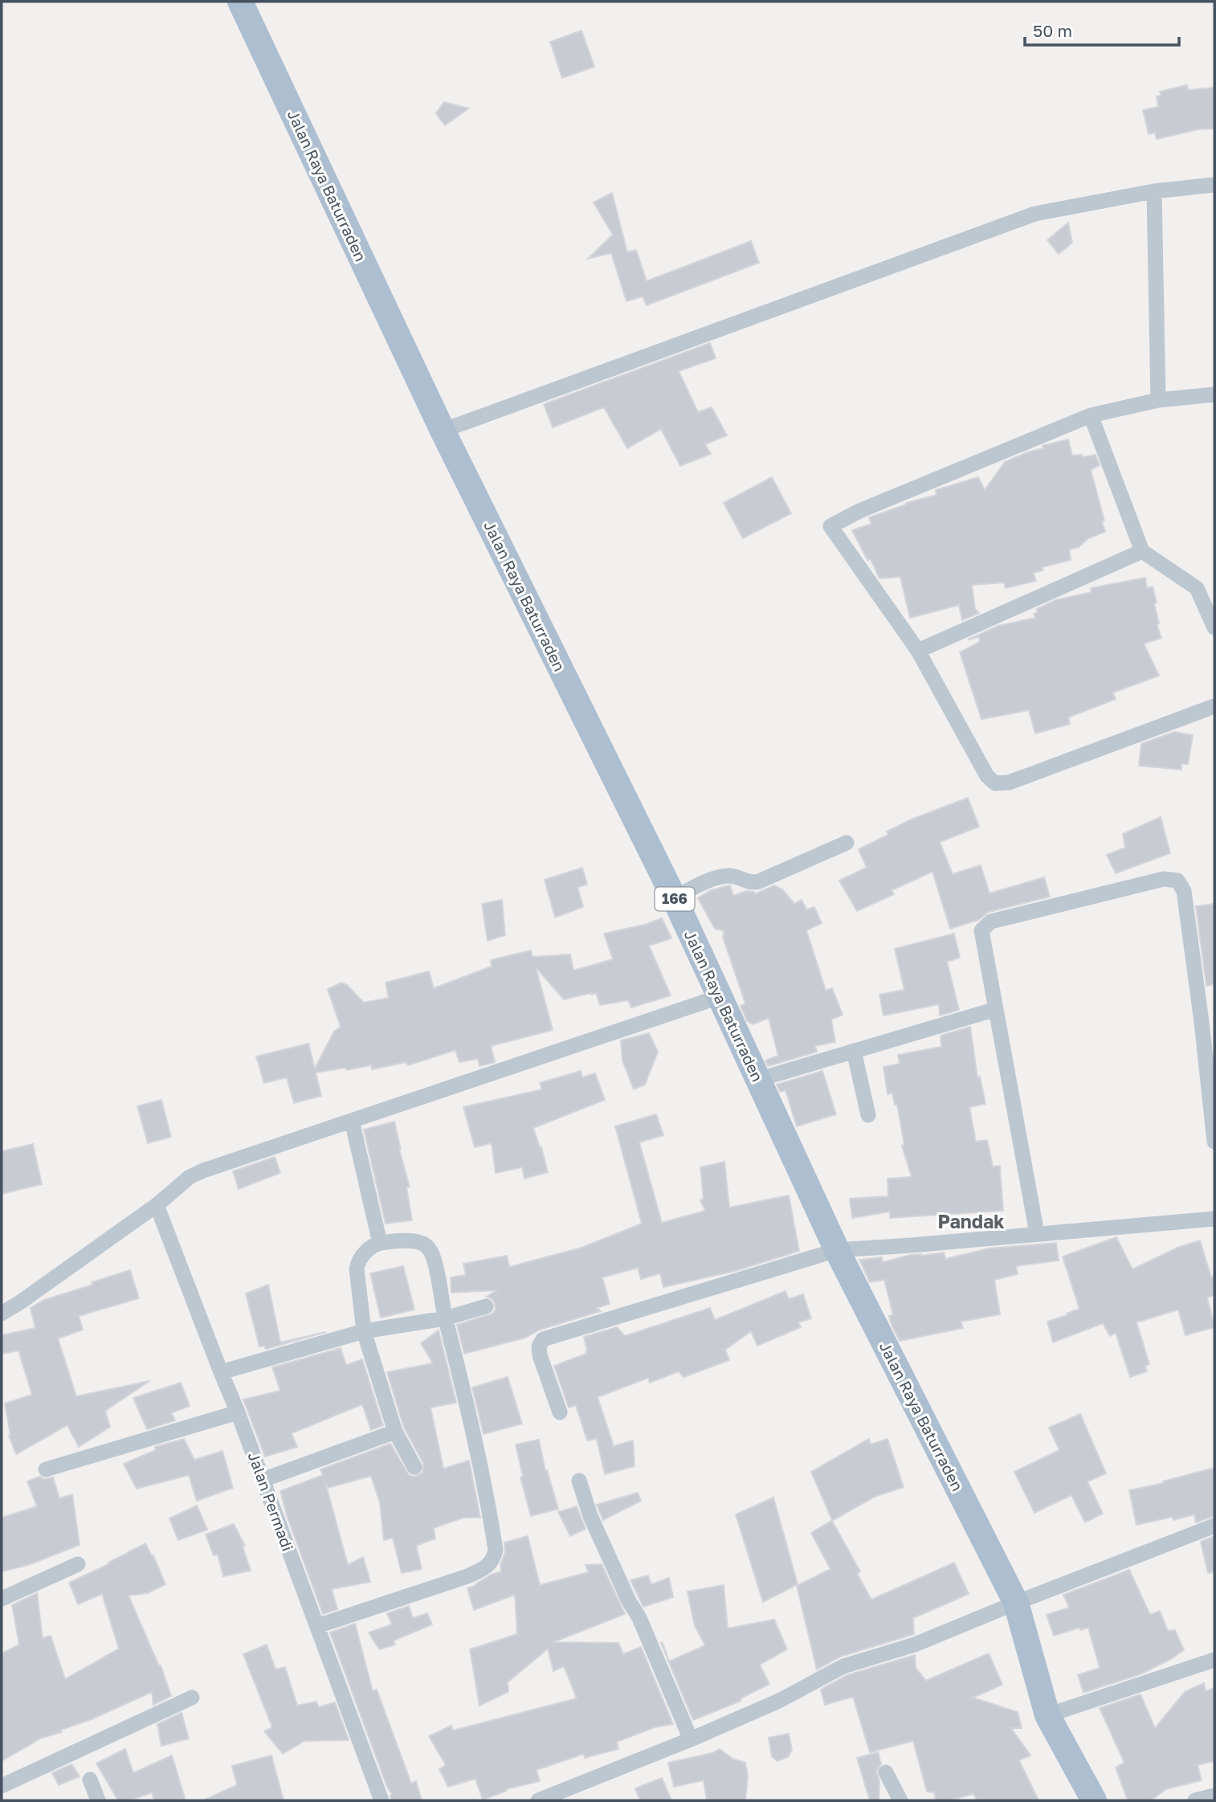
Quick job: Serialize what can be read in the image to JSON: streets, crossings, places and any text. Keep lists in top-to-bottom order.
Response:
{
  "streets": {
    "main road": ["Jalan Raya Baturraden", "166"],
    "street": ["Jalan Permadi"]
  },
  "districts": ["Pandak"],
  "scale_bar": "50 m"
}
